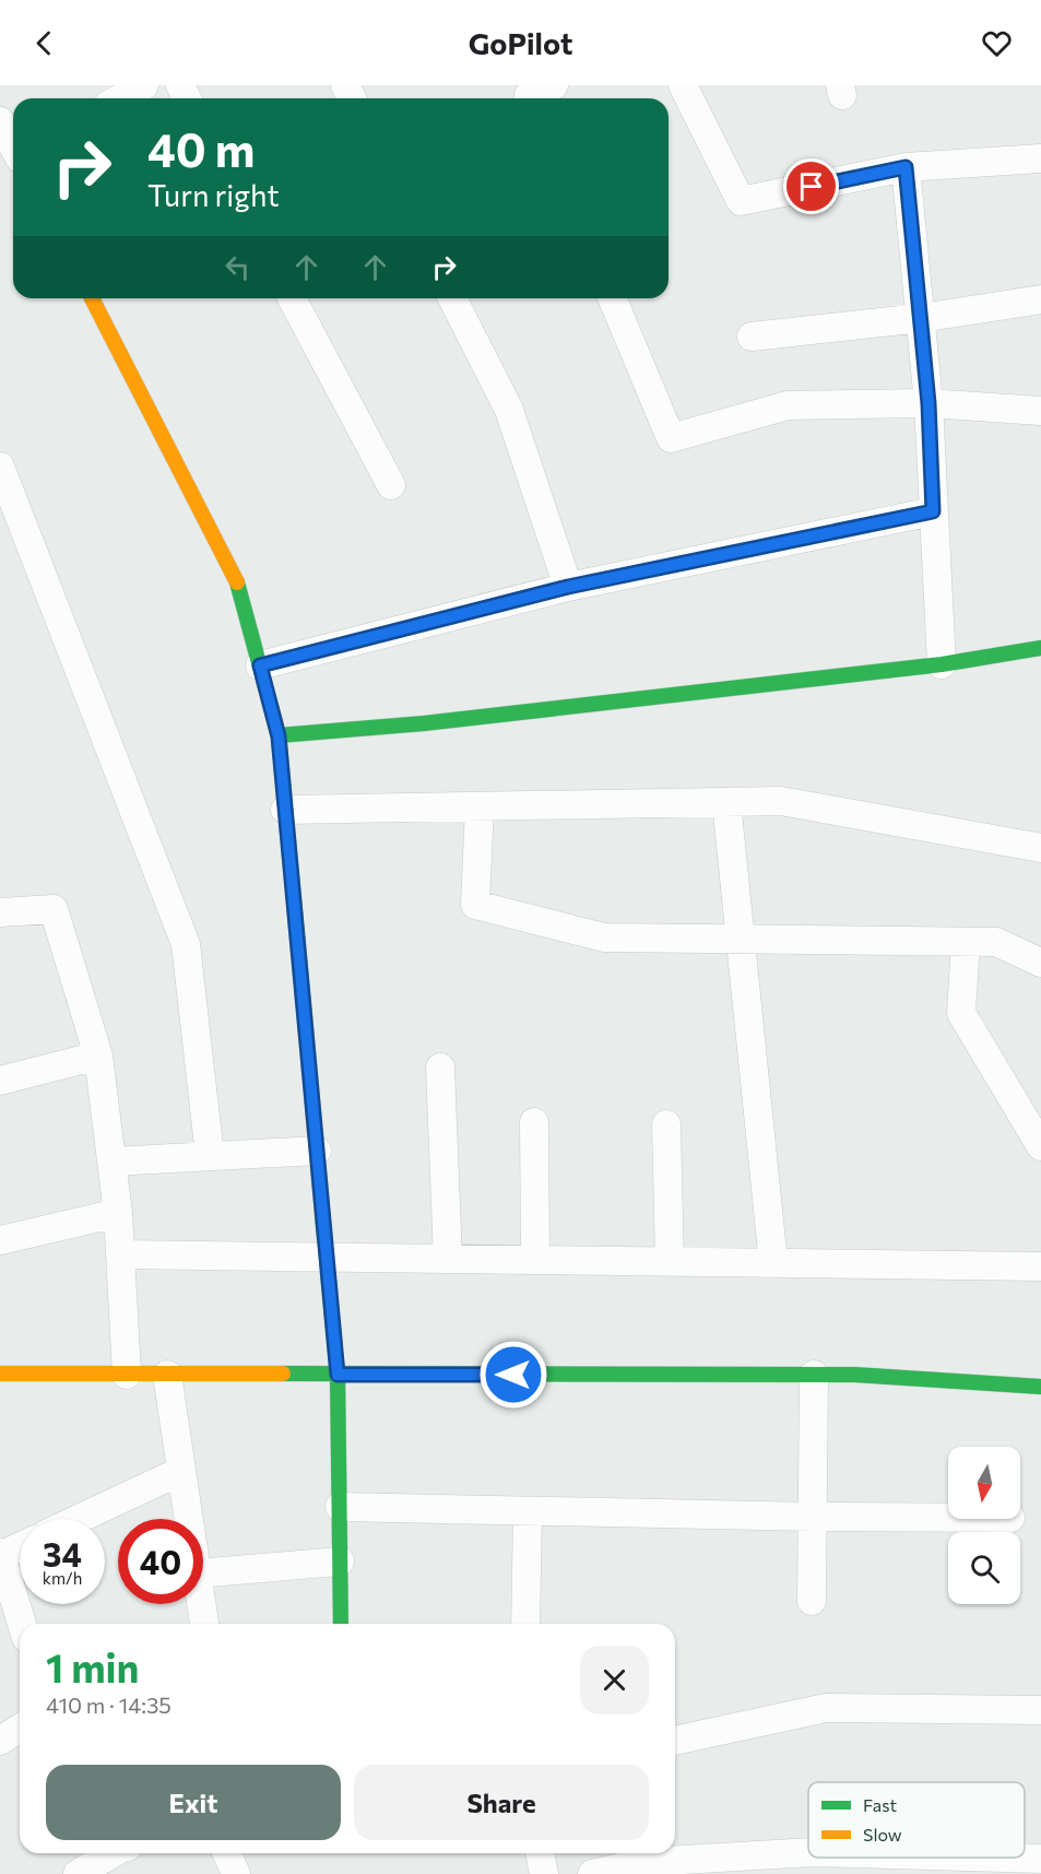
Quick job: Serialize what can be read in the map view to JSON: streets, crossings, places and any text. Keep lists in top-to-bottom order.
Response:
{
  "legend": ["Fast", "Slow"],
  "north": "bottom",
  "page": {
    "header": "GoPilot",
    "turn": ["40 m", "Turn right"],
    "speed": "34 km/h",
    "limit": "40",
    "heading": ["1 min", "410 m · 14:35"],
    "buttons": ["Exit", "Share"]
  }
}
